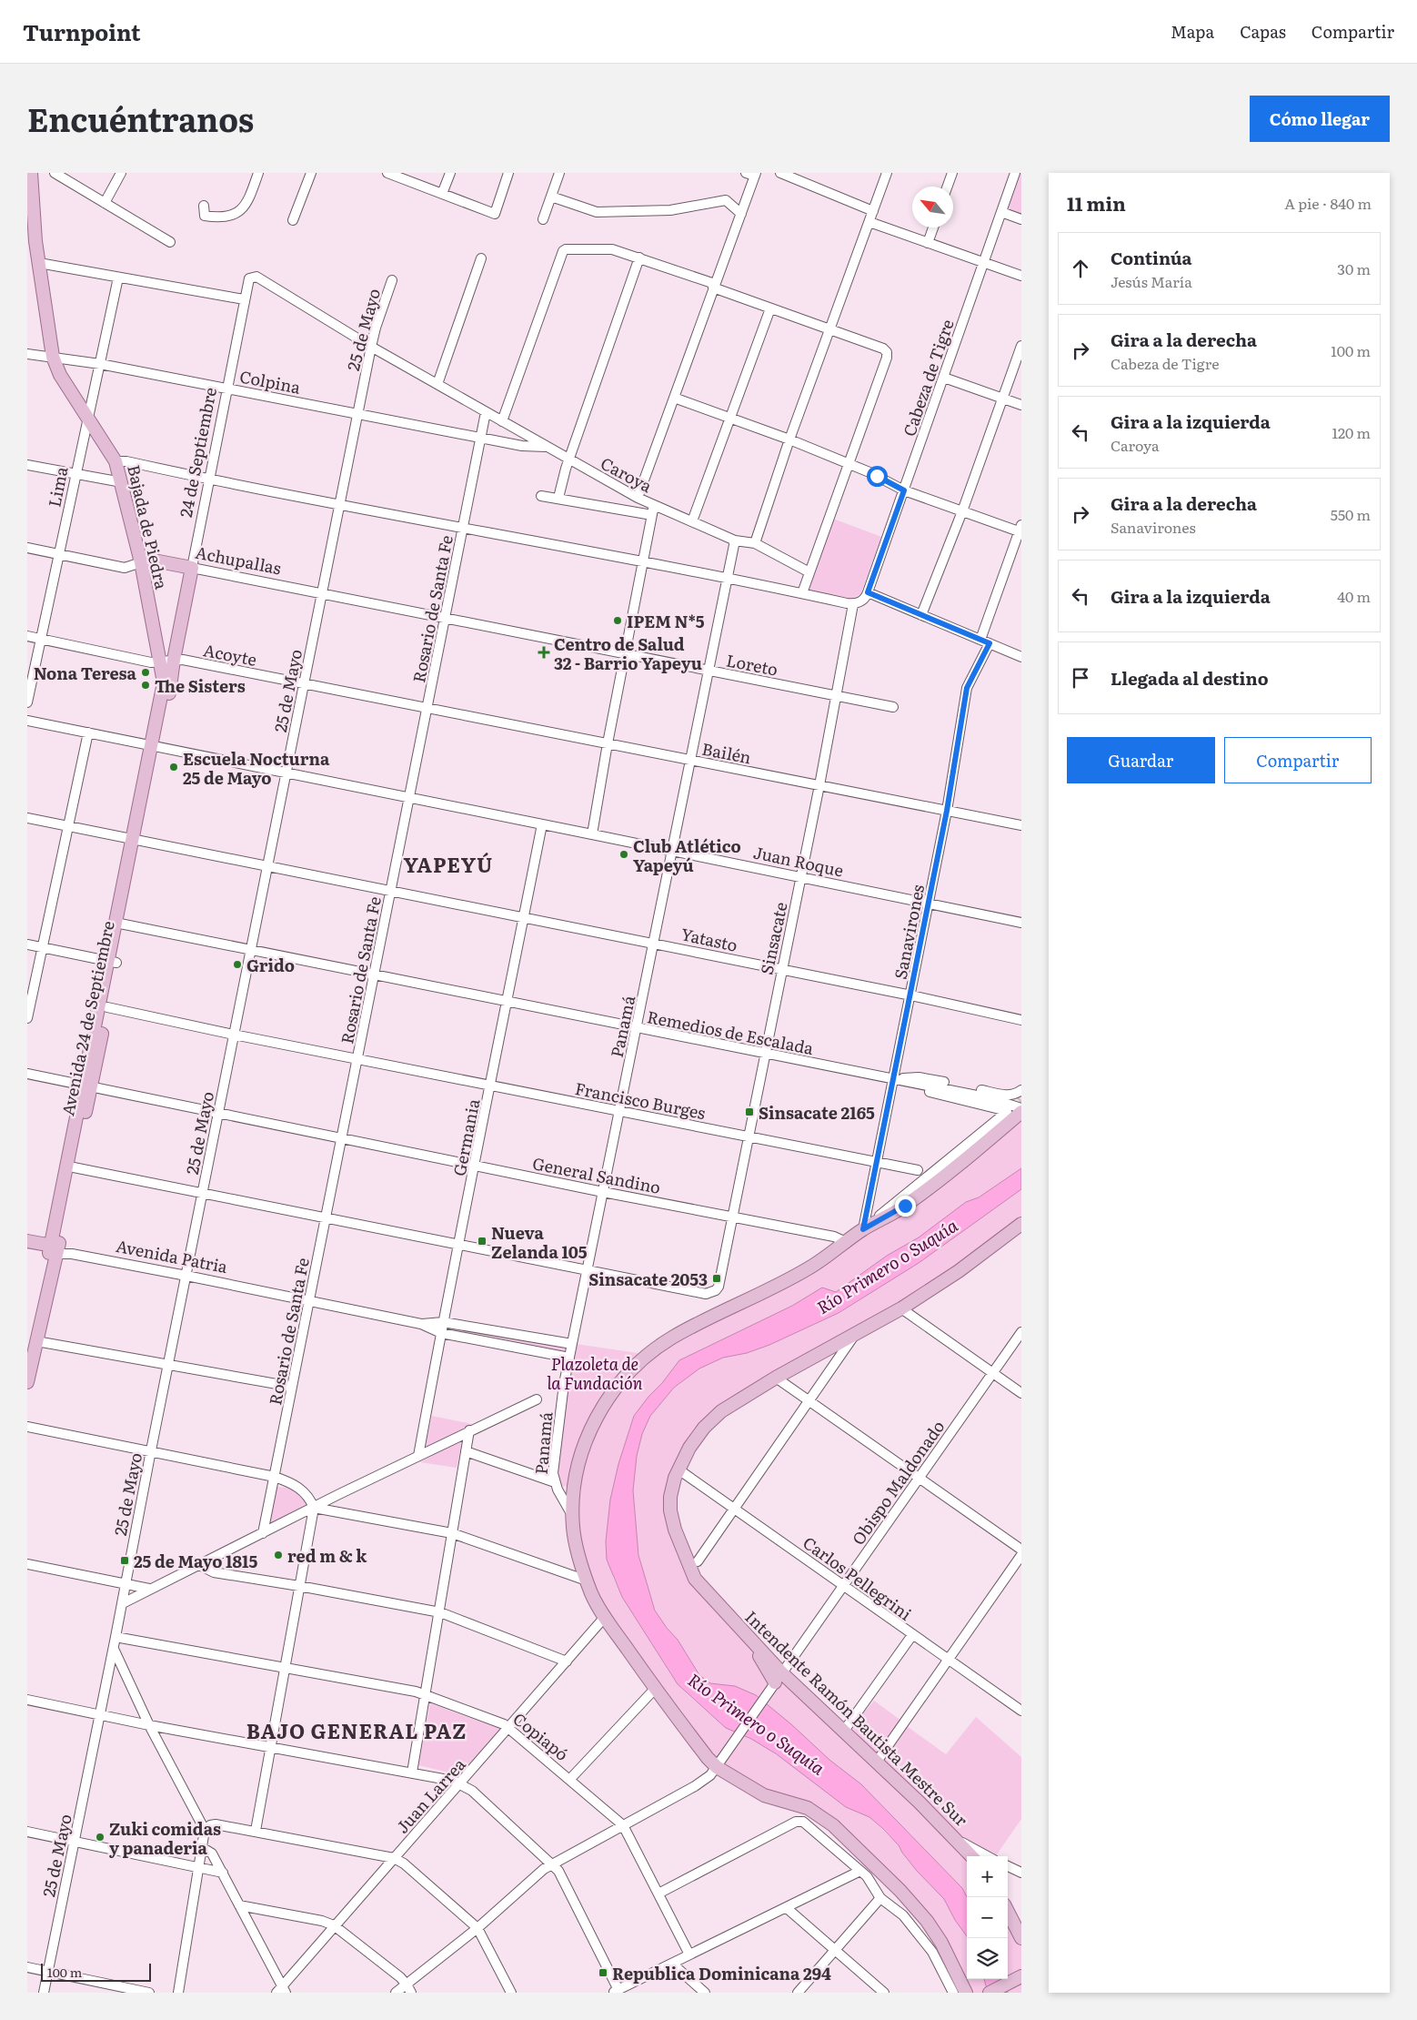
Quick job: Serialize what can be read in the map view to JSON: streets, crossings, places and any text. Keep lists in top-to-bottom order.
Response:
{
  "streets": {
    "main road": [
      "24 de Septiembre",
      "Bajada de Piedra",
      "Achupallas",
      "Avenida 24 de Septiembre",
      "Avenida Patria",
      "Intendente Ramón Bautista Mestre Sur"
    ],
    "street": [
      "25 de Mayo",
      "Cabeza de Tigre",
      "Colpina",
      "Caroya",
      "Lima",
      "Rosario de Santa Fe",
      "Acoyte",
      "Loreto",
      "Bailén",
      "Juan Roque",
      "Sanavirones",
      "Sinsacate",
      "Yatasto",
      "Panamá",
      "Remedios de Escalada",
      "Francisco Burges",
      "Germania",
      "General Sandino",
      "Obispo Maldonado",
      "Carlos Pellegrini",
      "Copiapó",
      "Juan Larrea"
    ]
  },
  "crossings": [
    ["25 de Mayo", "Colpina"],
    ["25 de Mayo", "Caroya"],
    ["25 de Mayo", "Achupallas"],
    ["25 de Mayo", "Acoyte"],
    ["25 de Mayo", "Juan Roque"],
    ["25 de Mayo", "Yatasto"],
    ["25 de Mayo", "Remedios de Escalada"],
    ["25 de Mayo", "Francisco Burges"],
    ["25 de Mayo", "General Sandino"],
    ["25 de Mayo", "Avenida Patria"],
    ["25 de Mayo", "Copiapó"],
    ["Colpina", "24 de Septiembre"],
    ["Colpina", "Caroya"],
    ["Colpina", "Lima"],
    ["Colpina", "Bajada de Piedra"],
    ["Colpina", "Rosario de Santa Fe"],
    ["24 de Septiembre", "Caroya"],
    ["24 de Septiembre", "Achupallas"],
    ["24 de Septiembre", "Acoyte"],
    ["24 de Septiembre", "Avenida 24 de Septiembre"],
    ["Caroya", "Rosario de Santa Fe"],
    ["Caroya", "Panamá"],
    ["Lima", "Bajada de Piedra"],
    ["Lima", "Achupallas"],
    ["Lima", "Acoyte"],
    ["Bajada de Piedra", "Achupallas"],
    ["Bajada de Piedra", "Acoyte"],
    ["Bajada de Piedra", "Avenida 24 de Septiembre"],
    ["Achupallas", "Rosario de Santa Fe"],
    ["Achupallas", "Loreto"],
    ["Rosario de Santa Fe", "Acoyte"],
    ["Rosario de Santa Fe", "Loreto"],
    ["Rosario de Santa Fe", "Bailén"],
    ["Rosario de Santa Fe", "Juan Roque"],
    ["Rosario de Santa Fe", "Yatasto"],
    ["Rosario de Santa Fe", "Remedios de Escalada"],
    ["Rosario de Santa Fe", "Francisco Burges"],
    ["Rosario de Santa Fe", "General Sandino"],
    ["Rosario de Santa Fe", "Avenida Patria"],
    ["Acoyte", "Bailén"],
    ["Acoyte", "Avenida 24 de Septiembre"],
    ["Loreto", "Sinsacate"],
    ["Loreto", "Panamá"],
    ["Bailén", "Sanavirones"],
    ["Bailén", "Sinsacate"],
    ["Bailén", "Panamá"],
    ["Juan Roque", "Sanavirones"],
    ["Juan Roque", "Sinsacate"],
    ["Juan Roque", "Avenida 24 de Septiembre"],
    ["Juan Roque", "Panamá"],
    ["Juan Roque", "Germania"],
    ["Sanavirones", "Yatasto"],
    ["Sanavirones", "Remedios de Escalada"],
    ["Sanavirones", "Francisco Burges"],
    ["Sinsacate", "Yatasto"],
    ["Sinsacate", "Panamá"],
    ["Sinsacate", "Remedios de Escalada"],
    ["Sinsacate", "Francisco Burges"],
    ["Sinsacate", "General Sandino"],
    ["Yatasto", "Avenida 24 de Septiembre"],
    ["Yatasto", "Panamá"],
    ["Yatasto", "Germania"],
    ["Avenida 24 de Septiembre", "Remedios de Escalada"],
    ["Avenida 24 de Septiembre", "Francisco Burges"],
    ["Avenida 24 de Septiembre", "General Sandino"],
    ["Avenida 24 de Septiembre", "Avenida Patria"],
    ["Panamá", "Remedios de Escalada"],
    ["Panamá", "Francisco Burges"],
    ["Panamá", "General Sandino"],
    ["Remedios de Escalada", "Germania"],
    ["Francisco Burges", "Germania"],
    ["Germania", "General Sandino"],
    ["Obispo Maldonado", "Carlos Pellegrini"],
    ["Obispo Maldonado", "Intendente Ramón Bautista Mestre Sur"],
    ["Obispo Maldonado", "Copiapó"],
    ["Carlos Pellegrini", "Intendente Ramón Bautista Mestre Sur"],
    ["Copiapó", "Juan Larrea"]
  ],
  "districts": ["YAPEYÚ", "BAJO GENERAL PAZ"],
  "water": ["Río Primero o Suquía"],
  "parks": ["Plazoleta de la Fundación"],
  "places": {
    "other": [
      "IPEM N*5",
      "Nona Teresa",
      "The Sisters",
      "Escuela Nocturna 25 de Mayo",
      "Club Atlético Yapeyú",
      "Grido",
      "red m & k",
      "Zuki comidas y panaderia"
    ],
    "health": ["Centro de Salud 32 - Barrio Yapeyu"],
    "transit": [
      "Sinsacate 2165",
      "Nueva Zelanda 105",
      "Sinsacate 2053",
      "25 de Mayo 1815",
      "Republica Dominicana 294"
    ]
  },
  "scale_bar": "100 m",
  "north": "top left",
  "page": {
    "header": "Turnpoint",
    "nav": ["Mapa", "Capas", "Compartir"],
    "title": "Encuéntranos",
    "buttons": [
      "Cómo llegar",
      ["Guardar", "Compartir"]
    ],
    "heading": ["11 min", "A pie · 840 m"],
    "list": [
      ["Continúa", "Jesús María", "30 m"],
      ["Gira a la derecha", "Cabeza de Tigre", "100 m"],
      ["Gira a la izquierda", "Caroya", "120 m"],
      ["Gira a la derecha", "Sanavirones", "550 m"],
      ["Gira a la izquierda", "40 m"],
      "Llegada al destino"
    ],
    "map_buttons": ["+", "−"],
    "scale": "100 m"
  }
}
